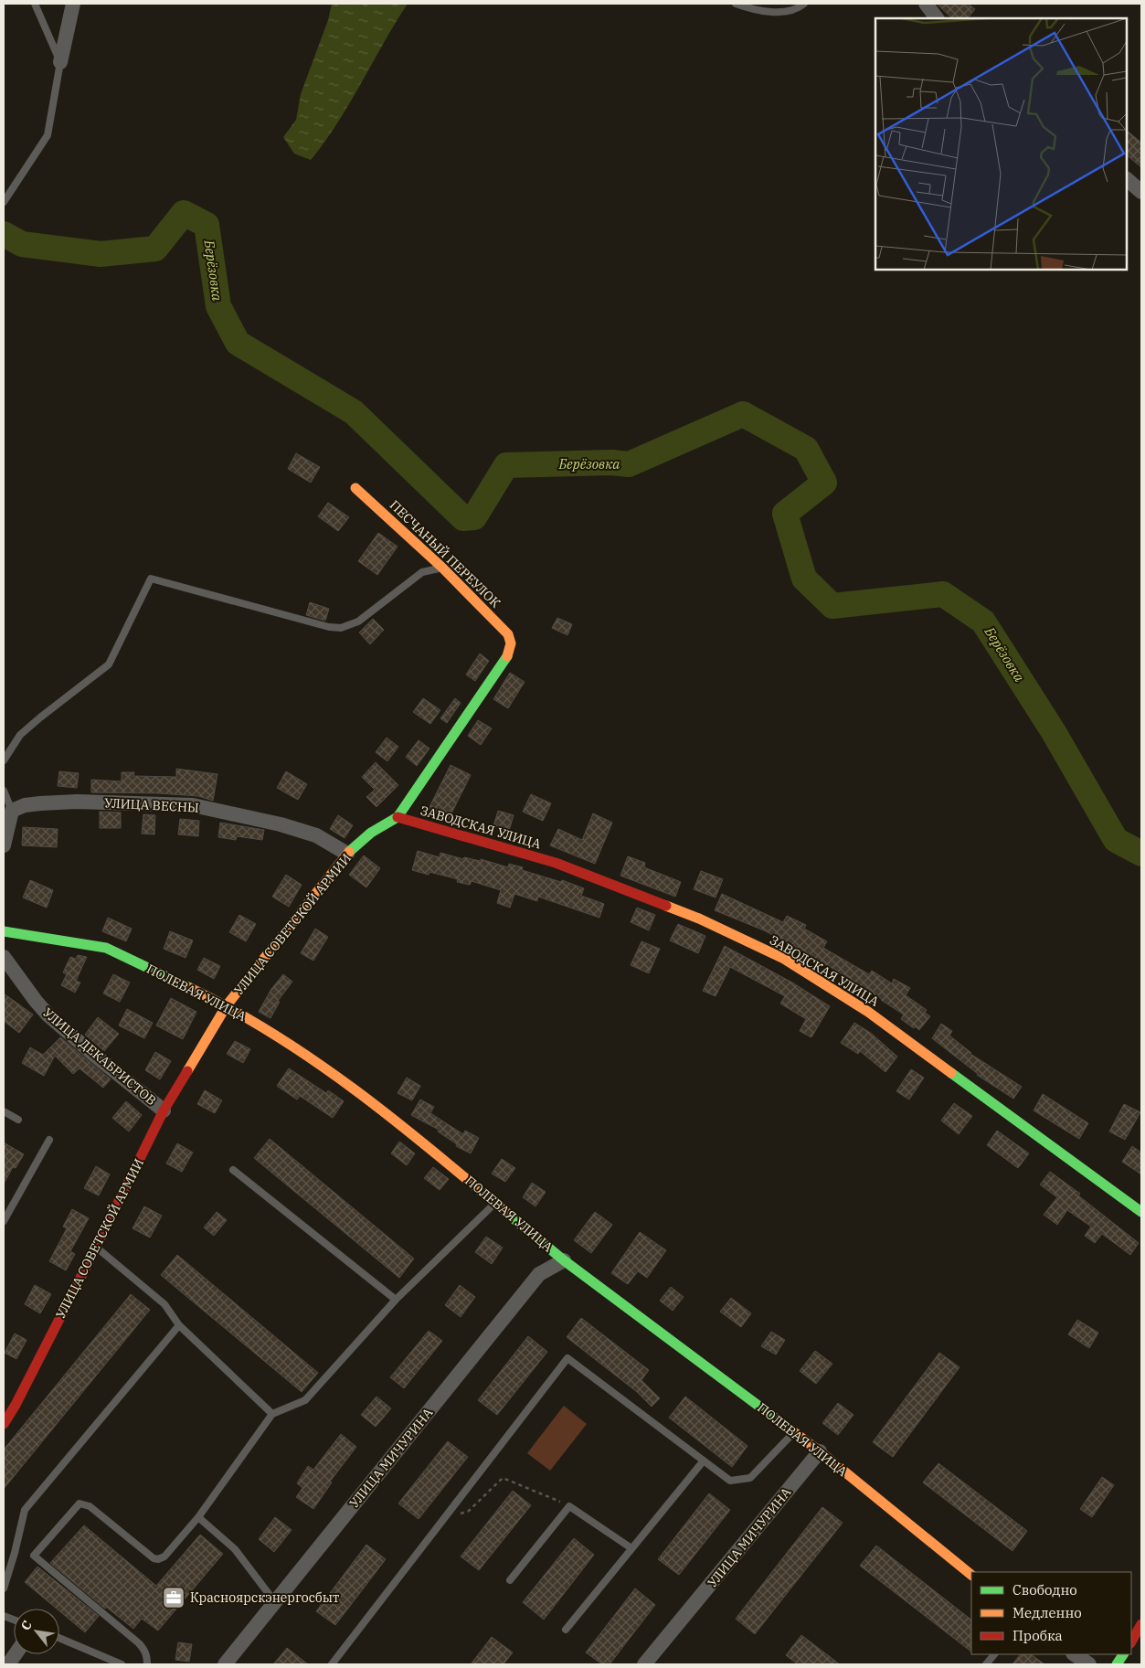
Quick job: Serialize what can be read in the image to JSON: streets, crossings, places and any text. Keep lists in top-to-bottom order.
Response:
{
  "streets": {
    "street": [
      "ПЕСЧАНЫЙ ПЕРЕУЛОК",
      "УЛИЦА ВЕСНЫ",
      "ЗАВОДСКАЯ УЛИЦА",
      "УЛИЦА СОВЕТСКОЙ АРМИИ",
      "ПОЛЕВАЯ УЛИЦА",
      "УЛИЦА ДЕКАБРИСТОВ",
      "УЛИЦА МИЧУРИНА"
    ]
  },
  "crossings": [
    ["ПЕСЧАНЫЙ ПЕРЕУЛОК", "УЛИЦА СОВЕТСКОЙ АРМИИ"],
    ["УЛИЦА ВЕСНЫ", "УЛИЦА СОВЕТСКОЙ АРМИИ"],
    ["ЗАВОДСКАЯ УЛИЦА", "УЛИЦА СОВЕТСКОЙ АРМИИ"],
    ["УЛИЦА СОВЕТСКОЙ АРМИИ", "ПОЛЕВАЯ УЛИЦА"],
    ["УЛИЦА СОВЕТСКОЙ АРМИИ", "УЛИЦА ДЕКАБРИСТОВ"],
    ["ПОЛЕВАЯ УЛИЦА", "УЛИЦА МИЧУРИНА"]
  ],
  "water": ["Берёзовка"],
  "places": {
    "office": ["Красноярскэнергосбыт"]
  },
  "legend": ["Свободно", "Медленно", "Пробка"],
  "north": "top left"
}
